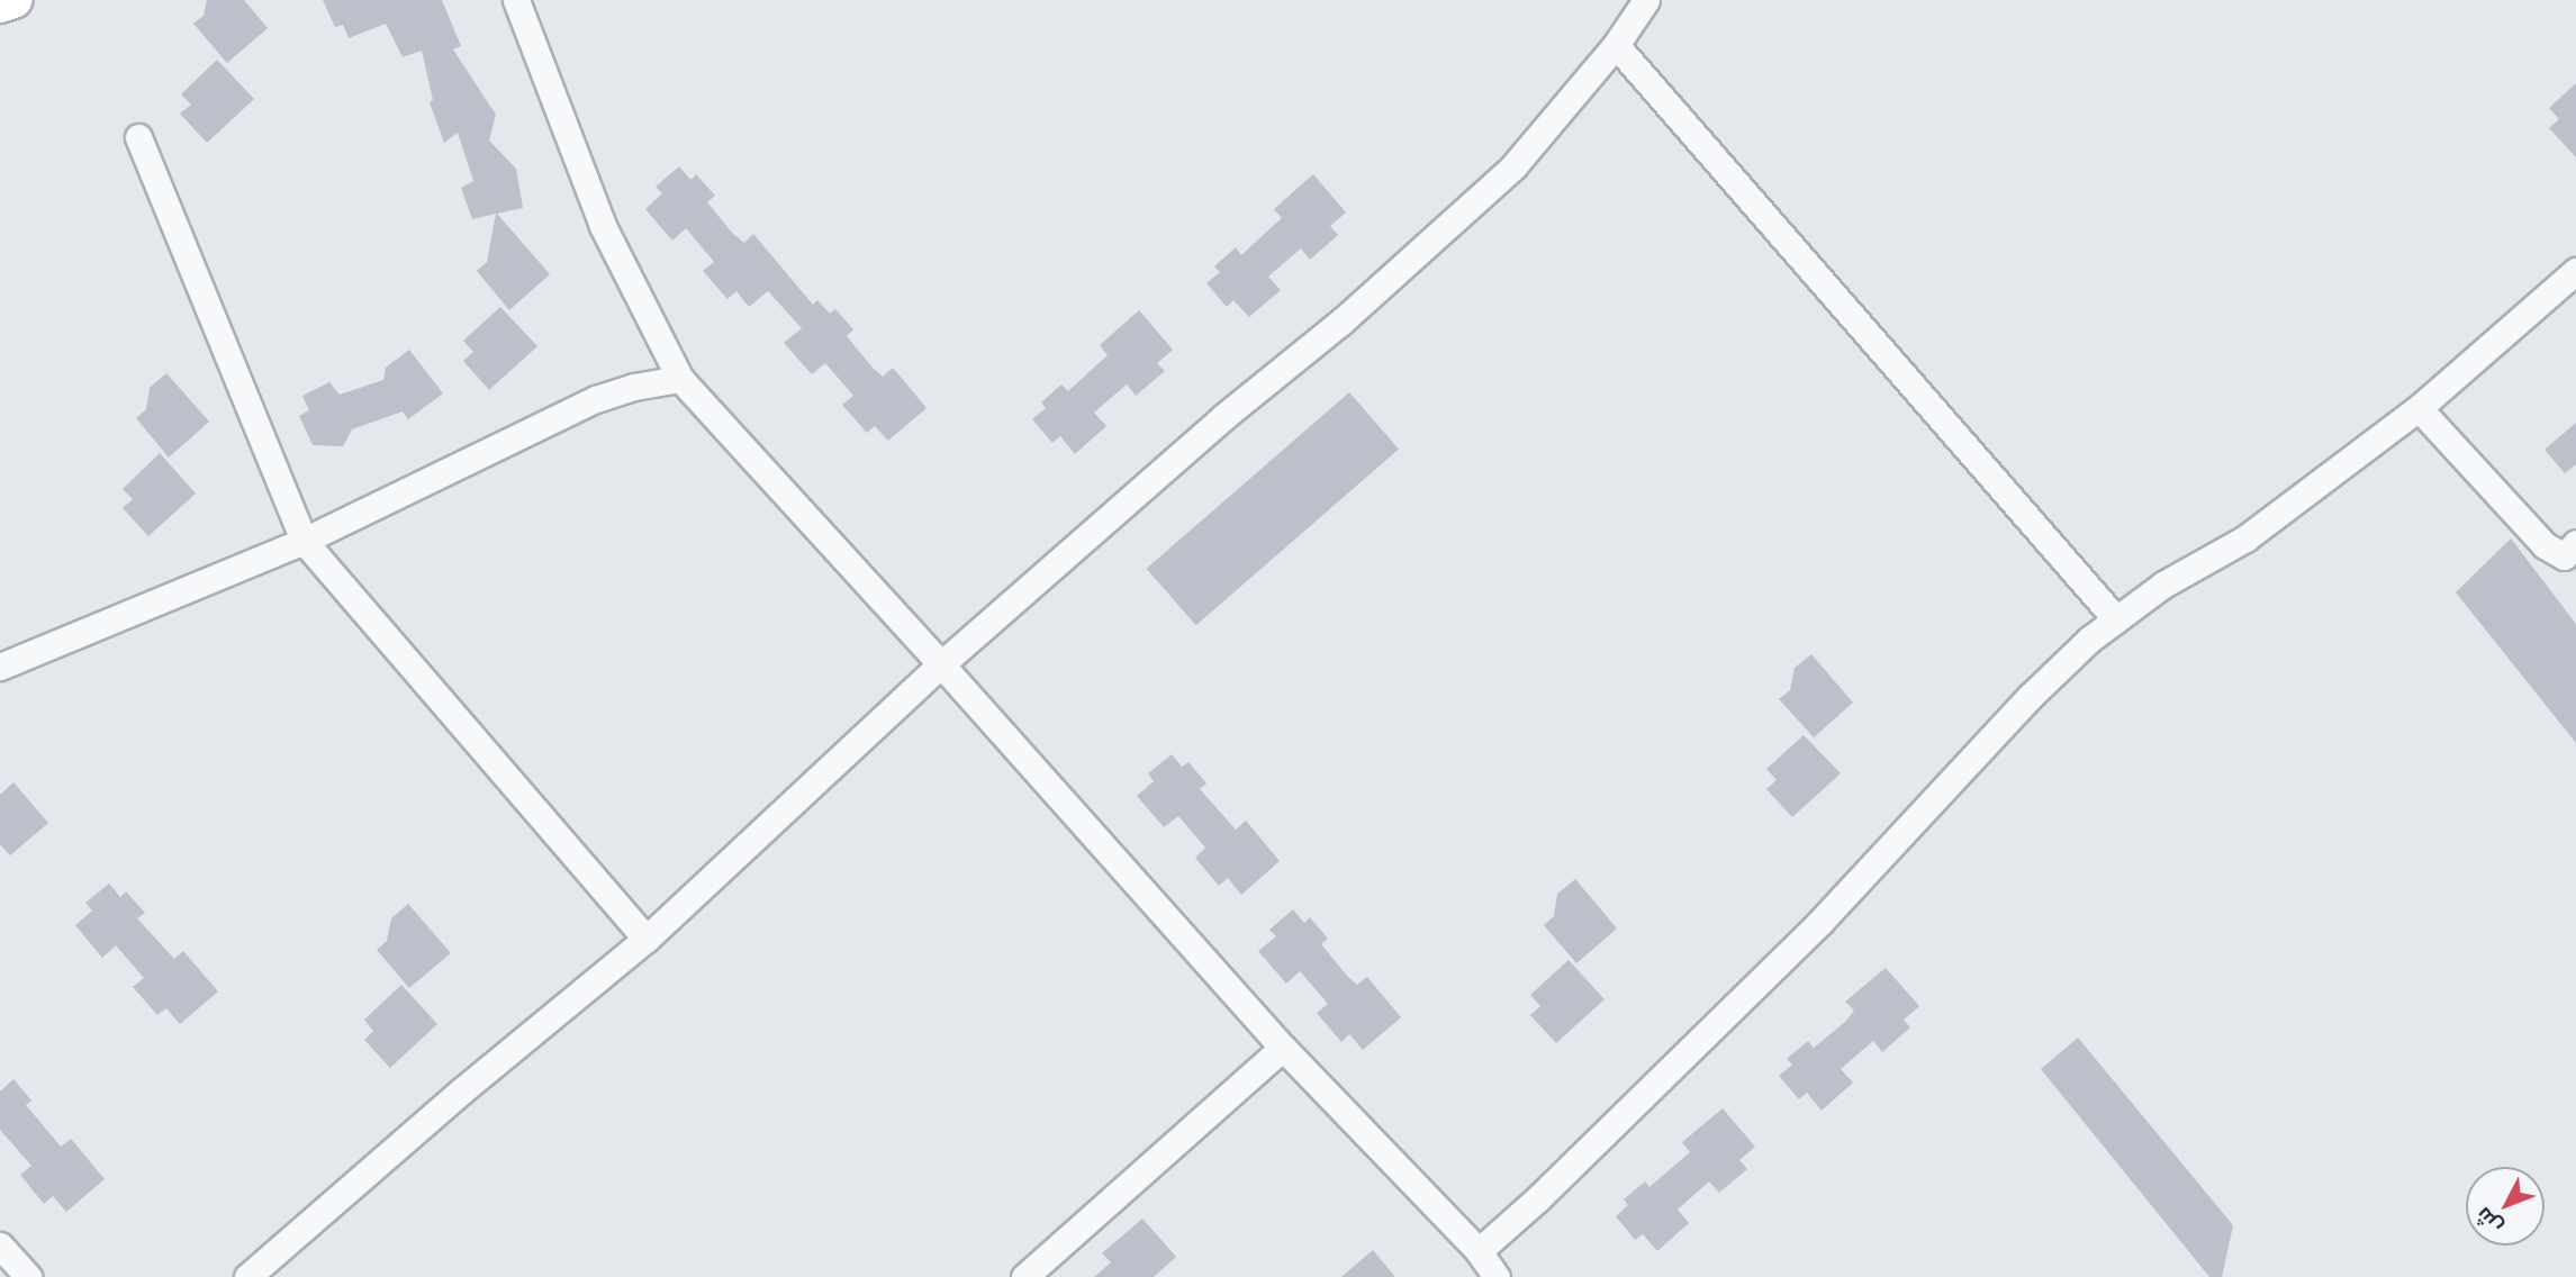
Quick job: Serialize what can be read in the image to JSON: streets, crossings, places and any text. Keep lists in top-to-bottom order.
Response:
{
  "north": "bottom left"
}
